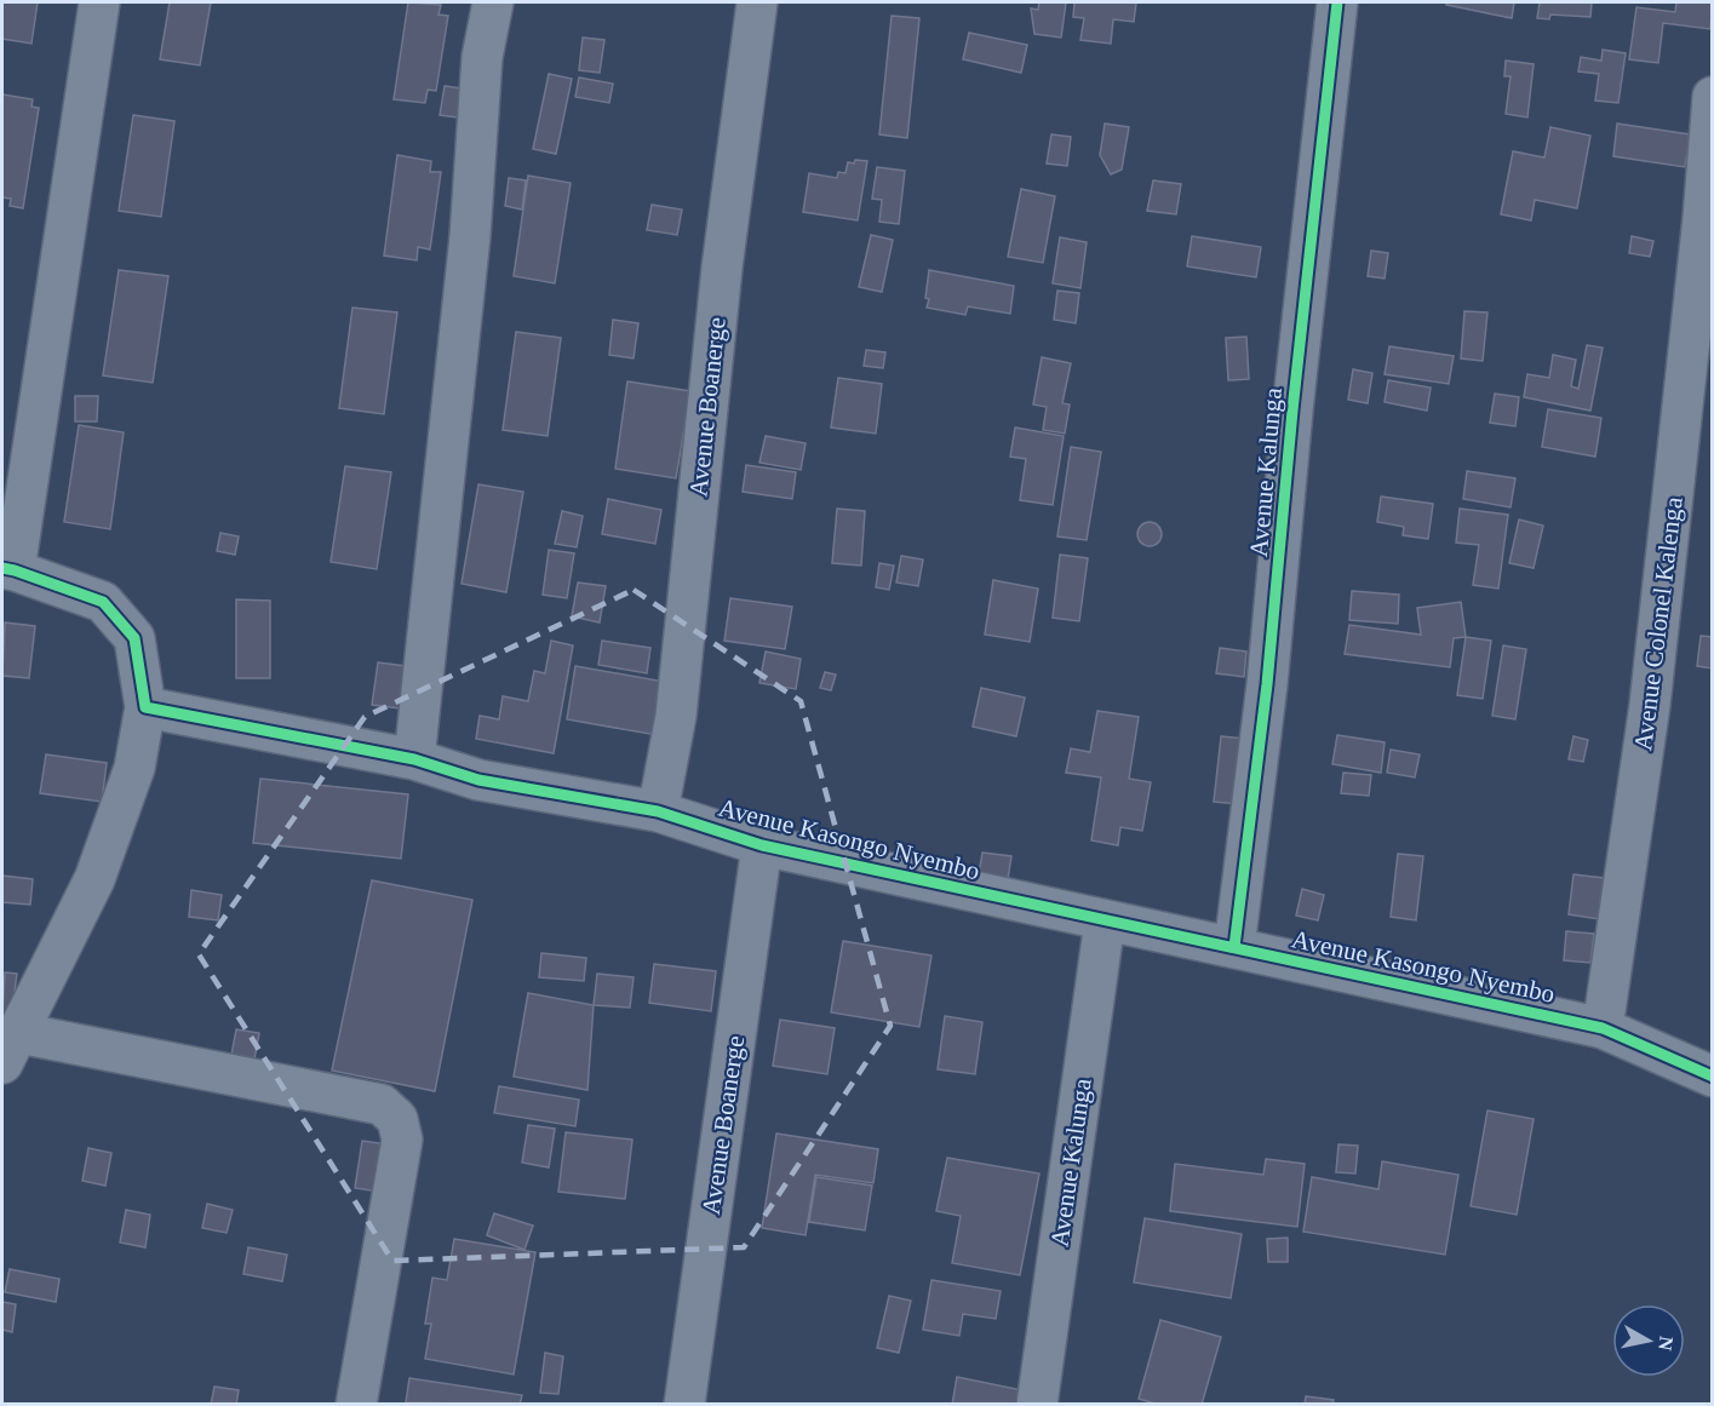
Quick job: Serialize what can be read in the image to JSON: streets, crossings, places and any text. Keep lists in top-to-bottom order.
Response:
{
  "streets": {
    "street": [
      "Avenue Boanerge",
      "Avenue Kalunga",
      "Avenue Colonel Kalenga",
      "Avenue Kasongo Nyembo"
    ]
  },
  "crossings": [
    ["Avenue Boanerge", "Avenue Kasongo Nyembo"],
    ["Avenue Kalunga", "Avenue Kasongo Nyembo"],
    ["Avenue Colonel Kalenga", "Avenue Kasongo Nyembo"]
  ],
  "north": "right"
}
